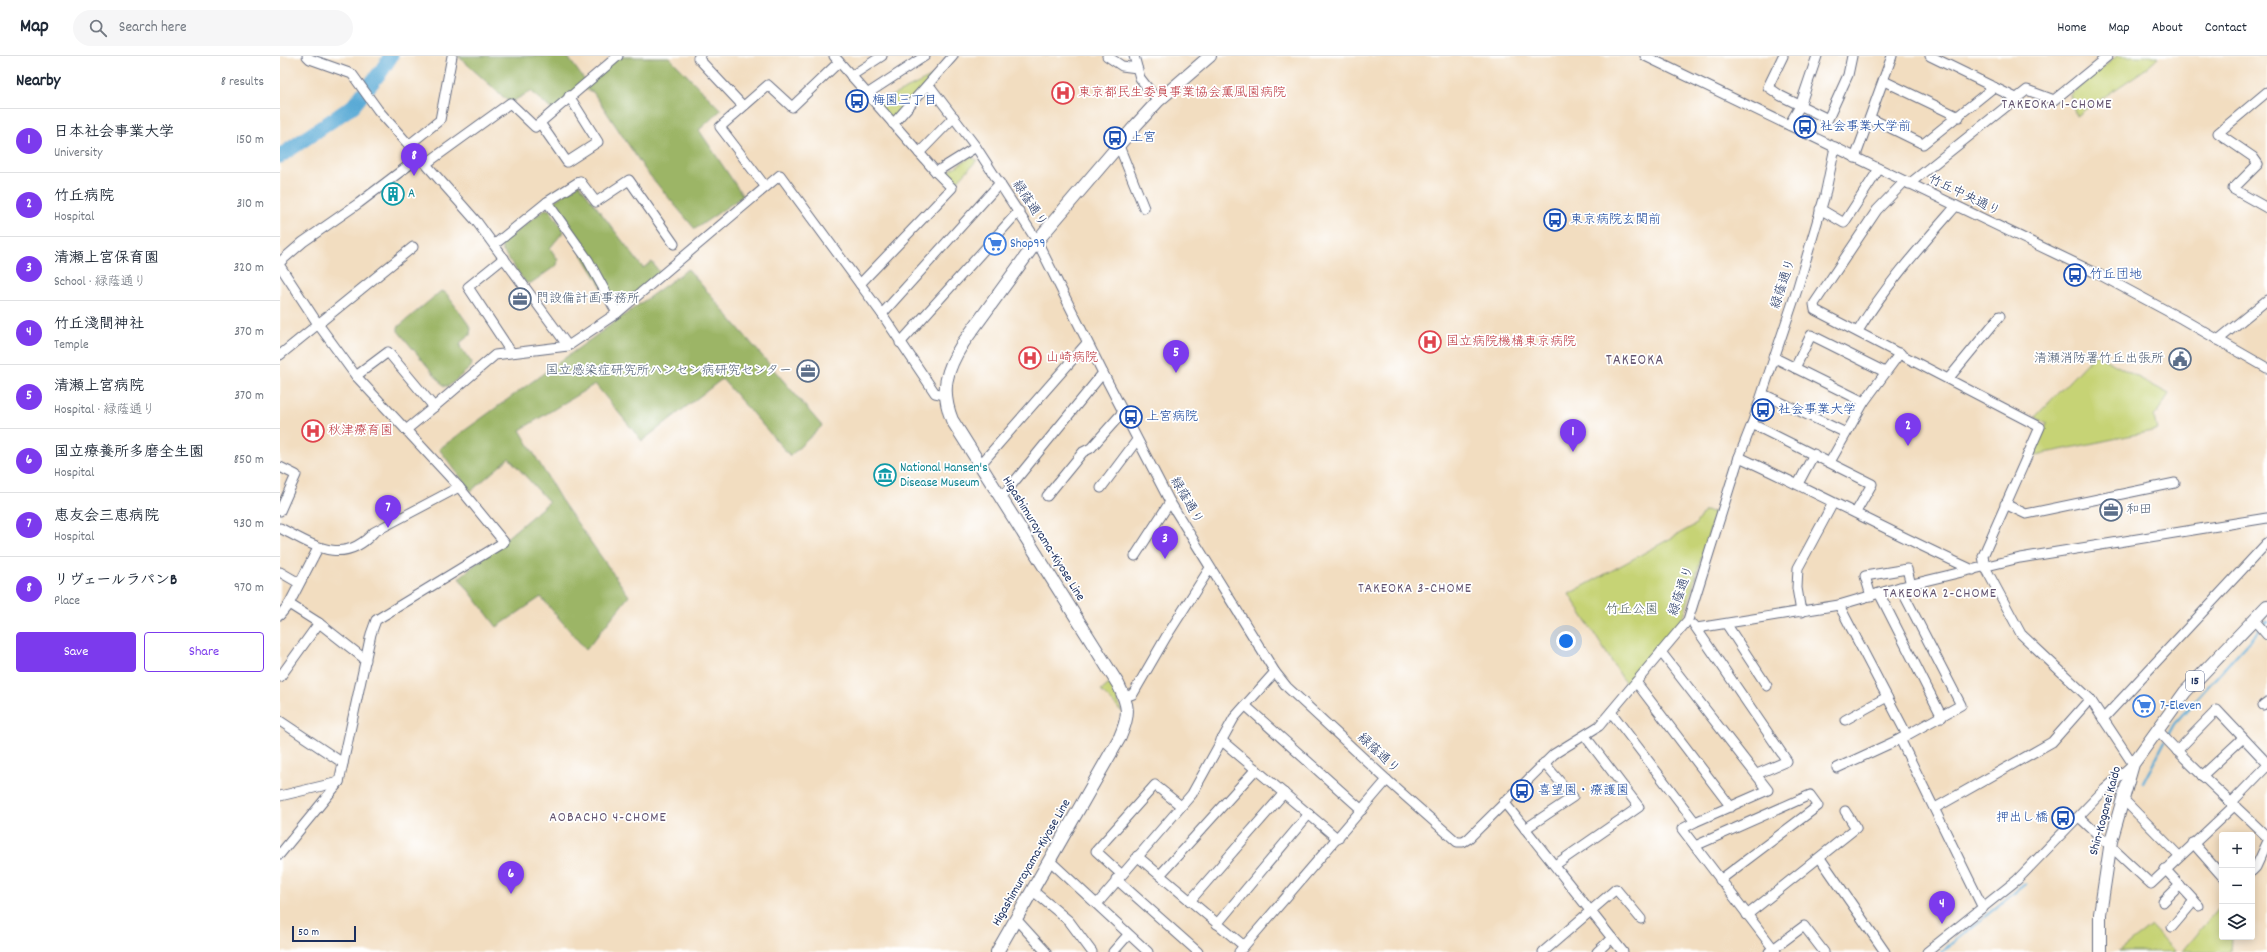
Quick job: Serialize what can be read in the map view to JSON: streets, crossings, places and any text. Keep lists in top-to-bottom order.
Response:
{
  "streets": {
    "main road": ["Higashimurayama-Kiyose Line", "15", "Shin-Koganei Kaido"],
    "street": ["竹丘中央通り", "緑蔭通り"]
  },
  "crossings": [
    ["竹丘中央通り", "緑蔭通り"],
    ["緑蔭通り", "Higashimurayama-Kiyose Line"]
  ],
  "districts": [
    "TAKEOKA 1-CHOME",
    "TAKEOKA",
    "TAKEOKA 3-CHOME",
    "TAKEOKA 2-CHOME",
    "AOBACHO 4-CHOME"
  ],
  "parks": ["竹丘公園"],
  "places": {
    "hospital": [
      "東京都民生委員事業協会薫風園病院",
      "国立病院機構東京病院",
      "山崎病院",
      "秋津療育園"
    ],
    "bus stop": [
      "梅園三丁目",
      "社会事業大学前",
      "上宮",
      "東京病院玄関前",
      "竹丘団地",
      "社会事業大学",
      "上宮病院",
      "喜望園・療護園",
      "押出し橋"
    ],
    "building": ["A"],
    "supermarket": ["Shop99", "7-Eleven"],
    "office": ["門設備計画事務所", "国立感染症研究所ハンセン病研究センター", "和田"],
    "public building": ["清瀬消防署竹丘出張所"],
    "museum": ["National Hansen's Disease Museum"]
  },
  "scale_bar": "50 m",
  "page": {
    "header": "Map",
    "search": "Search here",
    "nav": [
      "Home",
      "Map",
      "About",
      "Contact"
    ],
    "heading": ["Nearby", "8 results"],
    "list": [
      {
        "mark": "1",
        "name": "日本社会事業大学",
        "note": "University",
        "value": "150 m"
      },
      {
        "mark": "2",
        "name": "竹丘病院",
        "note": "Hospital",
        "value": "310 m"
      },
      {
        "mark": "3",
        "name": "清瀬上宮保育園",
        "note": "School · 緑蔭通り",
        "value": "320 m"
      },
      {
        "mark": "4",
        "name": "竹丘淺間神社",
        "note": "Temple",
        "value": "370 m"
      },
      {
        "mark": "5",
        "name": "清瀬上宮病院",
        "note": "Hospital · 緑蔭通り",
        "value": "370 m"
      },
      {
        "mark": "6",
        "name": "国立療養所多磨全生園",
        "note": "Hospital",
        "value": "850 m"
      },
      {
        "mark": "7",
        "name": "恵友会三恵病院",
        "note": "Hospital",
        "value": "930 m"
      },
      {
        "mark": "8",
        "name": "リヴェールラパンB",
        "note": "Place",
        "value": "970 m"
      }
    ],
    "pins": [
      "8",
      "5",
      "2",
      "1",
      "7",
      "3",
      "6",
      "4"
    ],
    "buttons": ["Save", "Share"],
    "map_buttons": ["+", "−"],
    "scale": "50 m"
  }
}
